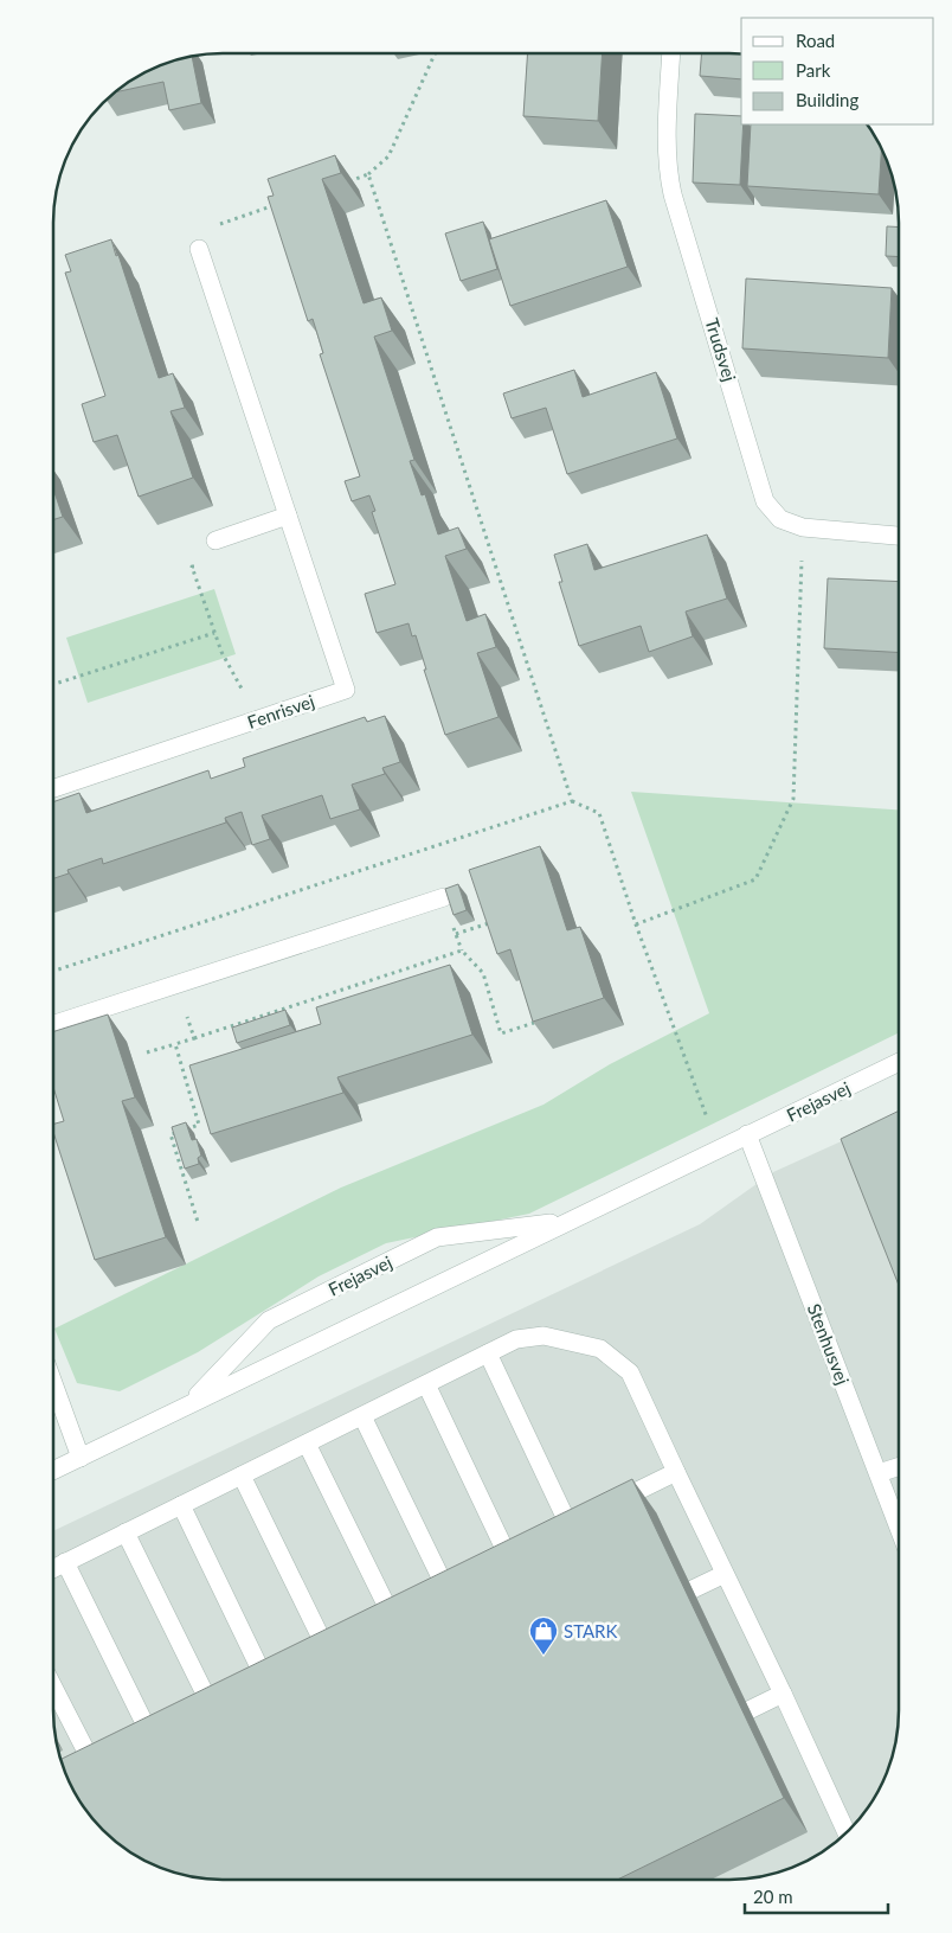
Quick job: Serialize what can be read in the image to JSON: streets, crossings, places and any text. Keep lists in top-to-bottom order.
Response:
{
  "streets": {
    "street": [
      "Trudsvej",
      "Fenrisvej",
      "Frejasvej",
      "Stenhusvej"
    ]
  },
  "crossings": [
    ["Frejasvej", "Stenhusvej"]
  ],
  "places": {
    "shop": ["STARK"]
  },
  "legend": ["Road", "Park", "Building"],
  "scale_bar": "20 m"
}
